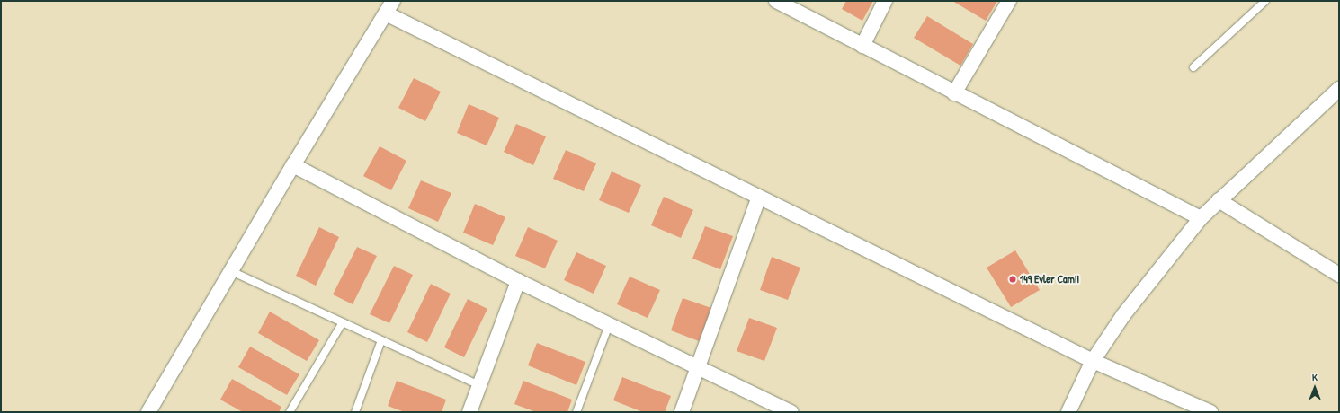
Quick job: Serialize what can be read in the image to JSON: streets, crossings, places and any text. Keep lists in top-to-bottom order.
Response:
{
  "places": ["149 Evler Camii"],
  "north": "top"
}
